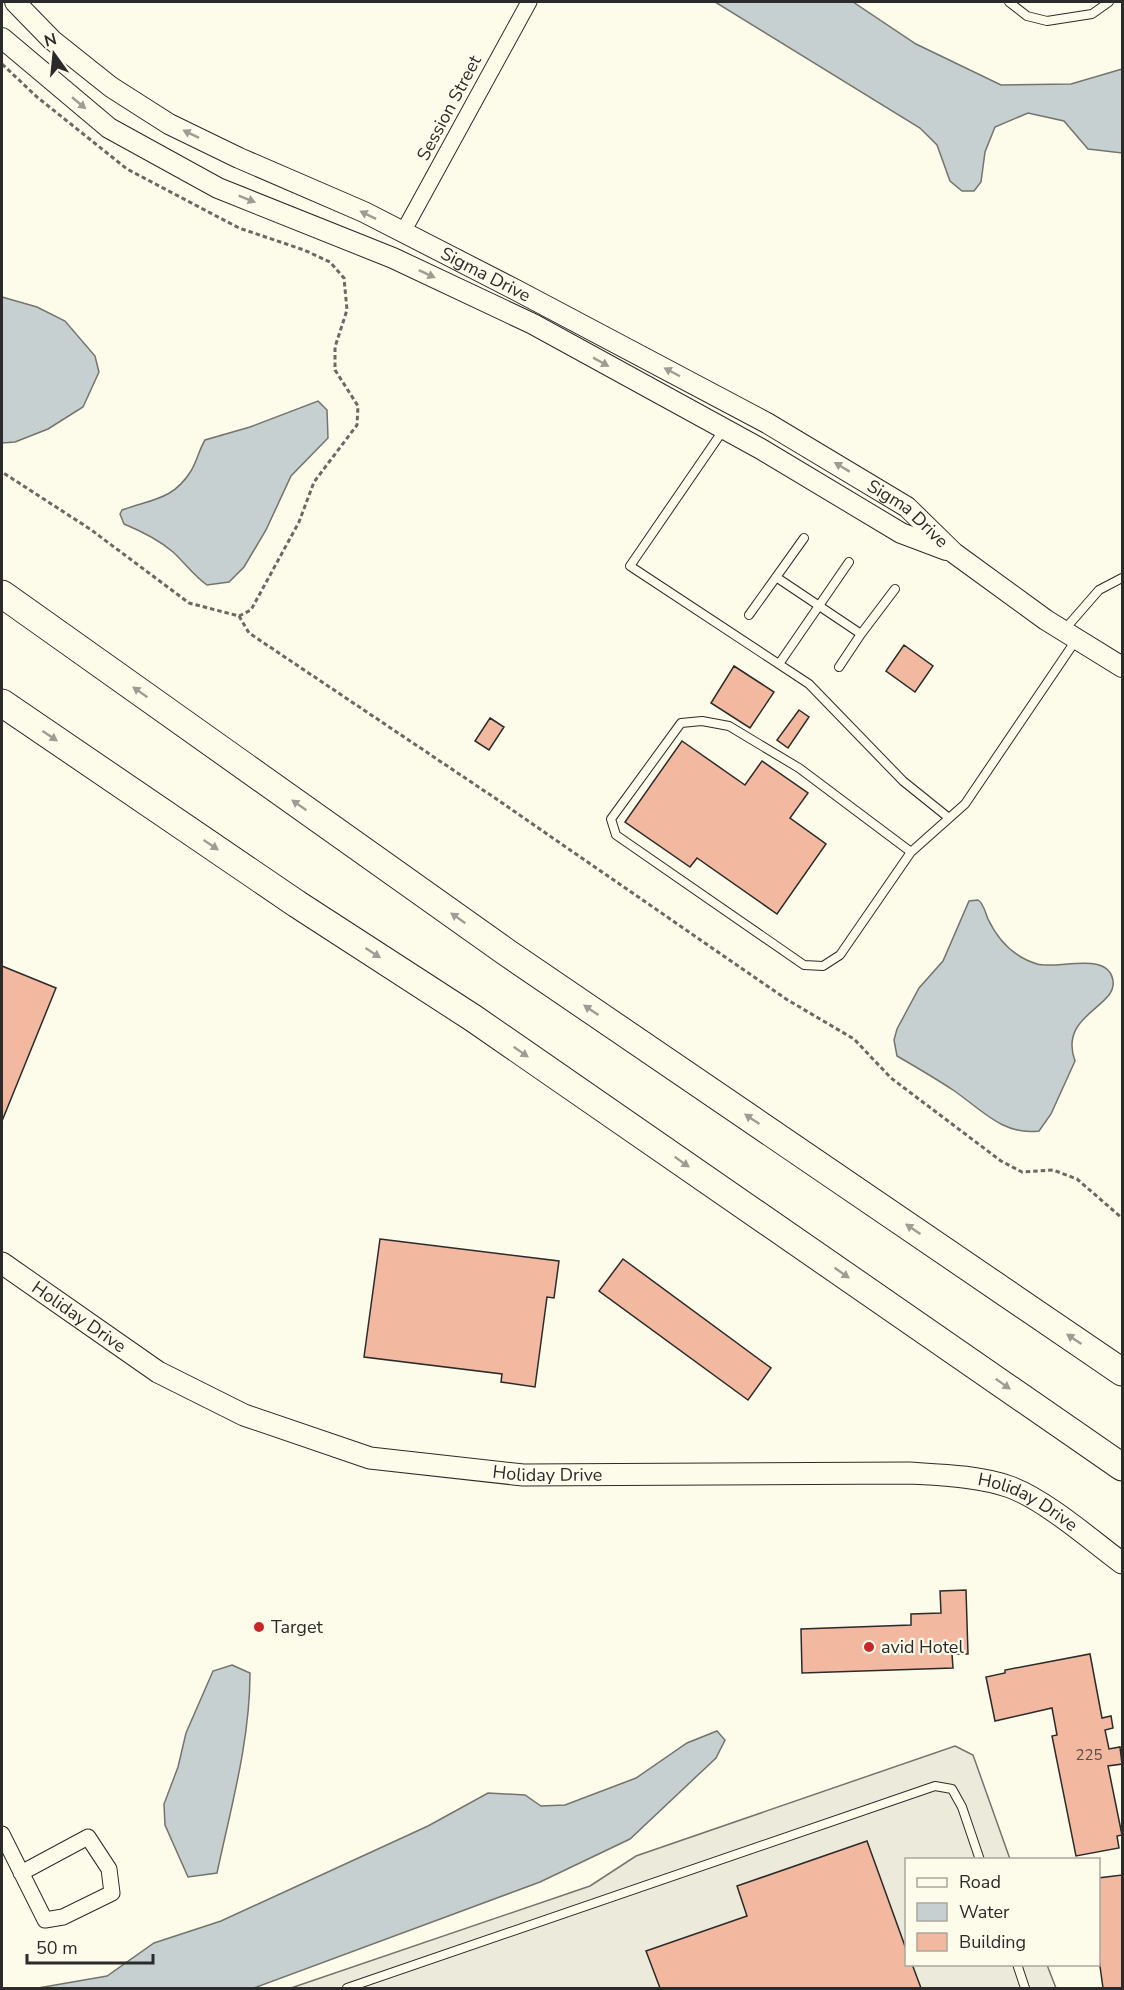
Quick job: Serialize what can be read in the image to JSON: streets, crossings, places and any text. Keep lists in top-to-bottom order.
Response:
{
  "streets": {
    "main road": ["Holiday Drive"],
    "street": ["Session Street", "Sigma Drive"]
  },
  "crossings": [
    ["Session Street", "Sigma Drive"]
  ],
  "places": ["Target", "avid Hotel"],
  "house_numbers": ["225"],
  "legend": ["Road", "Water", "Building"],
  "scale_bar": "50 m",
  "north": "top"
}
